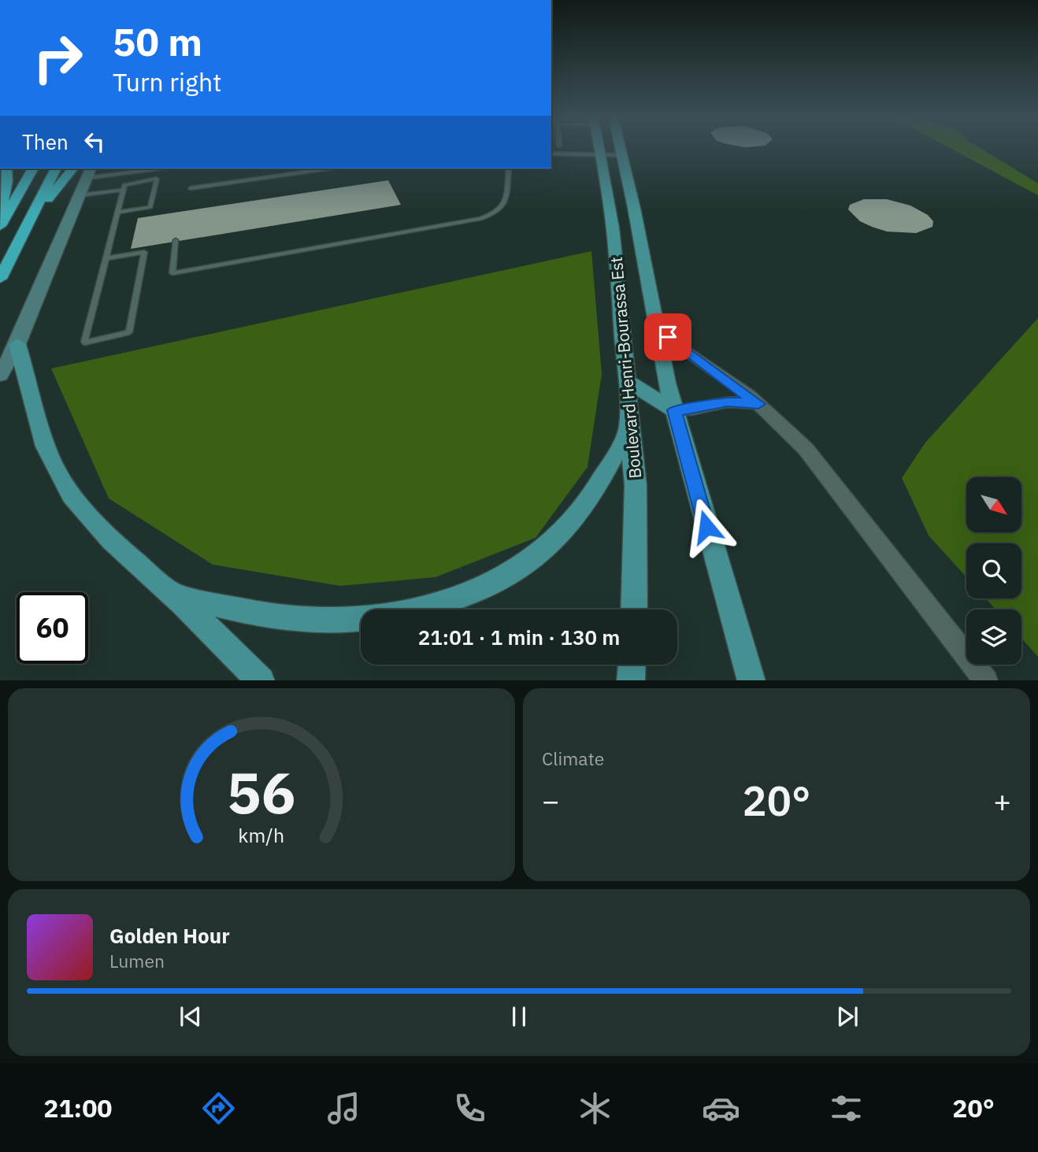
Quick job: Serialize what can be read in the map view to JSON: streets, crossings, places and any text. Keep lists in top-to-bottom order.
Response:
{
  "streets": {
    "main road": ["Boulevard Henri-Bourassa Est"]
  },
  "north": "bottom right",
  "page": {
    "turn": ["50 m", "Turn right"],
    "then": "Then",
    "limit": "60",
    "trip": "21:01 · 1 min · 130 m",
    "tile": "Climate",
    "heat": ["−", "20°", "+"],
    "song": ["Golden Hour", "Lumen"],
    "tabs": ["21:00", "20°"],
    "gauge": ["56", "km/h"]
  }
}
